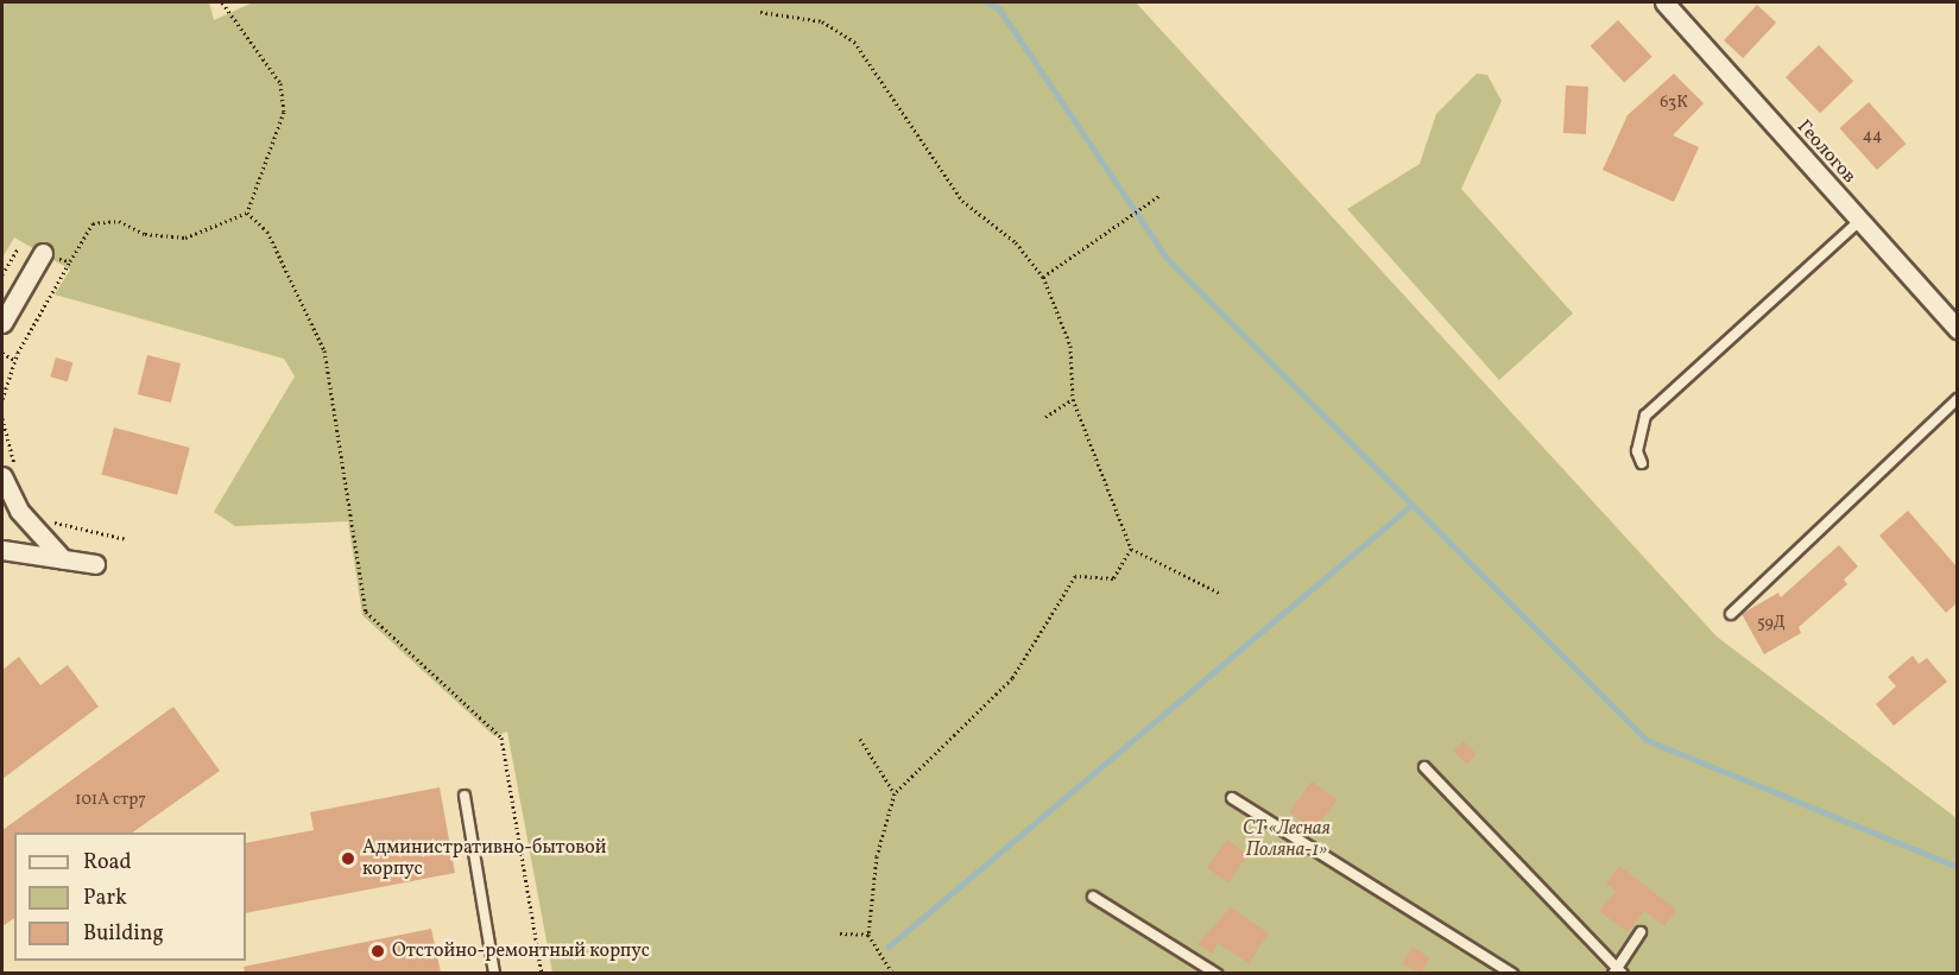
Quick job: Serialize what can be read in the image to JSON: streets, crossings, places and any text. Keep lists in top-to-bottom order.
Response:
{
  "streets": {
    "street": ["Геологов"]
  },
  "parks": ["СТ «Лесная Поляна-1»"],
  "places": ["Административно-бытовой корпус", "Отстойно-ремонтный корпус"],
  "house_numbers": [
    "63К",
    "44",
    "59Д",
    "101А стр7"
  ],
  "legend": ["Road", "Park", "Building"]
}
